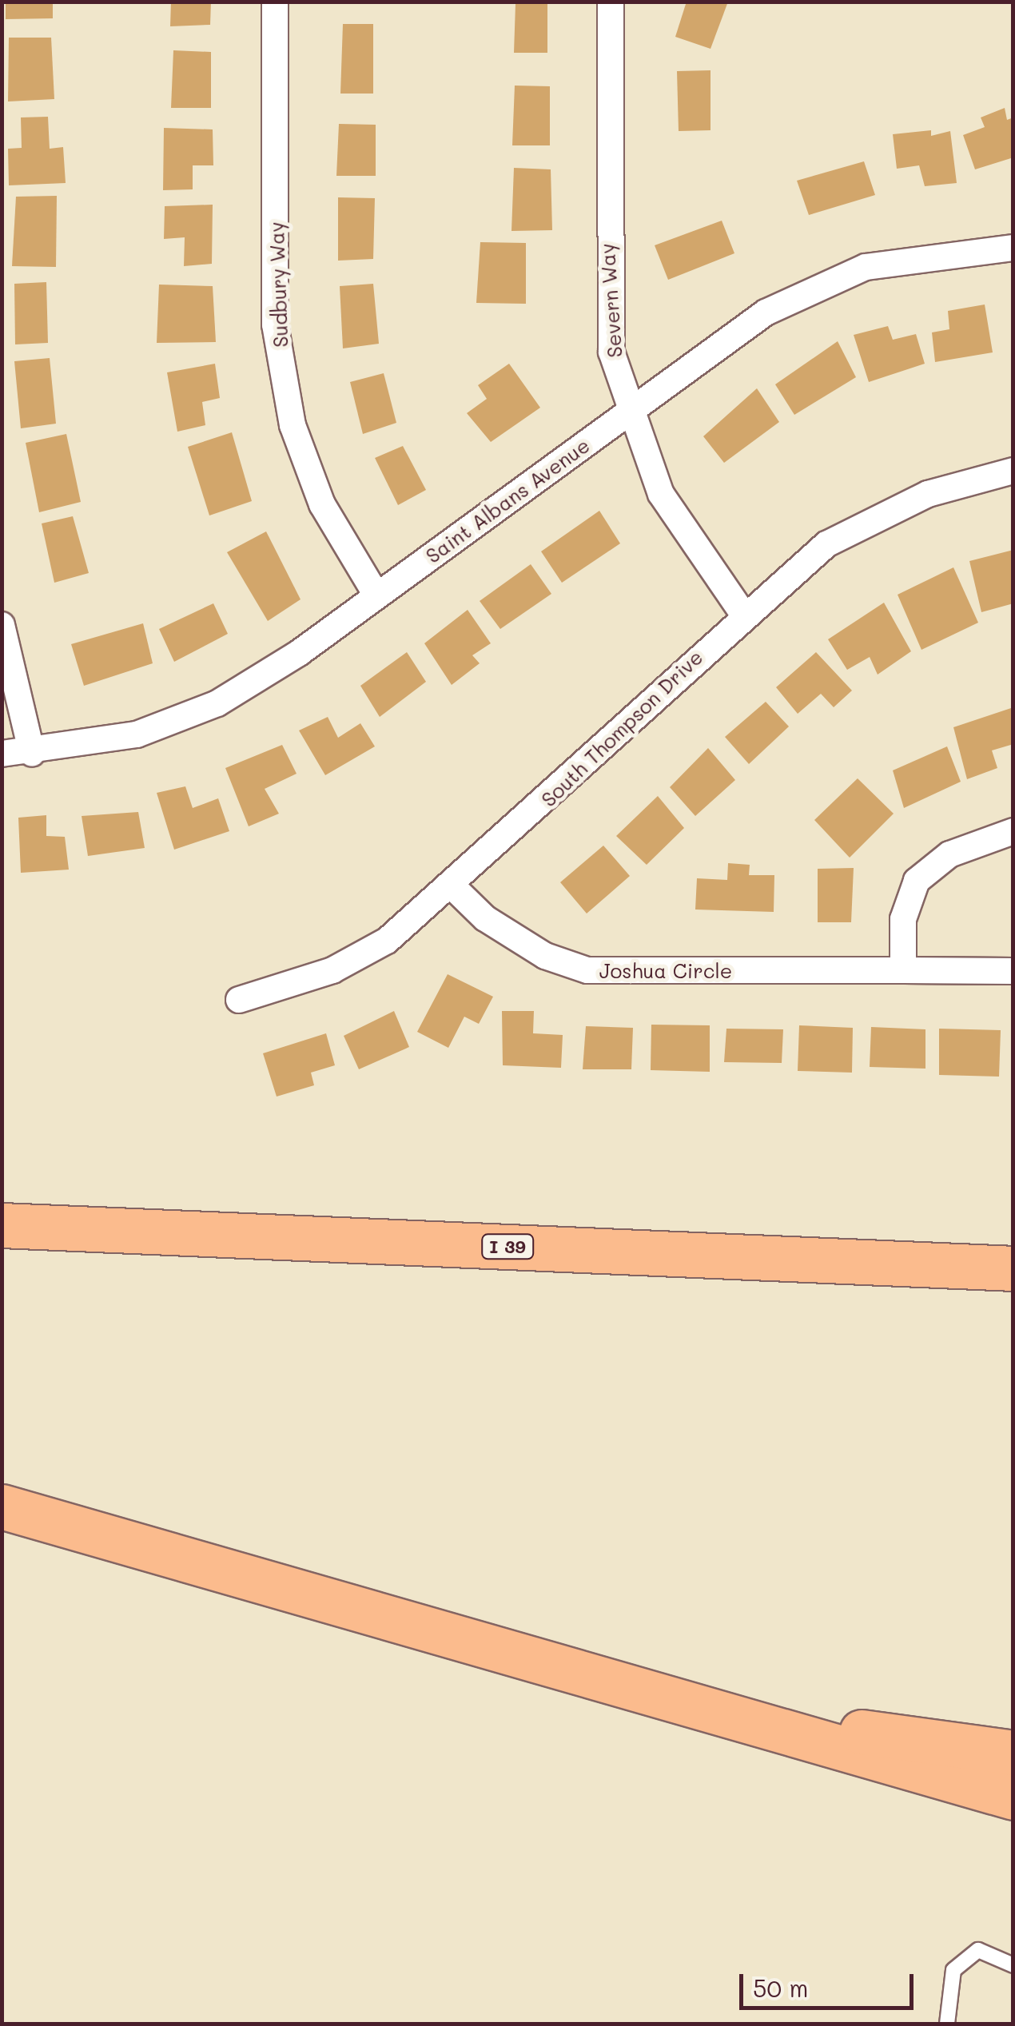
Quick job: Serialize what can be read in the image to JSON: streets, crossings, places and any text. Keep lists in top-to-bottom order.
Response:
{
  "streets": {
    "highway": ["I 39"],
    "street": [
      "Sudbury Way",
      "Severn Way",
      "Saint Albans Avenue",
      "South Thompson Drive",
      "Joshua Circle"
    ]
  },
  "crossings": [
    ["Sudbury Way", "Saint Albans Avenue"],
    ["Severn Way", "Saint Albans Avenue"],
    ["Severn Way", "South Thompson Drive"],
    ["South Thompson Drive", "Joshua Circle"]
  ],
  "scale_bar": "50 m"
}
